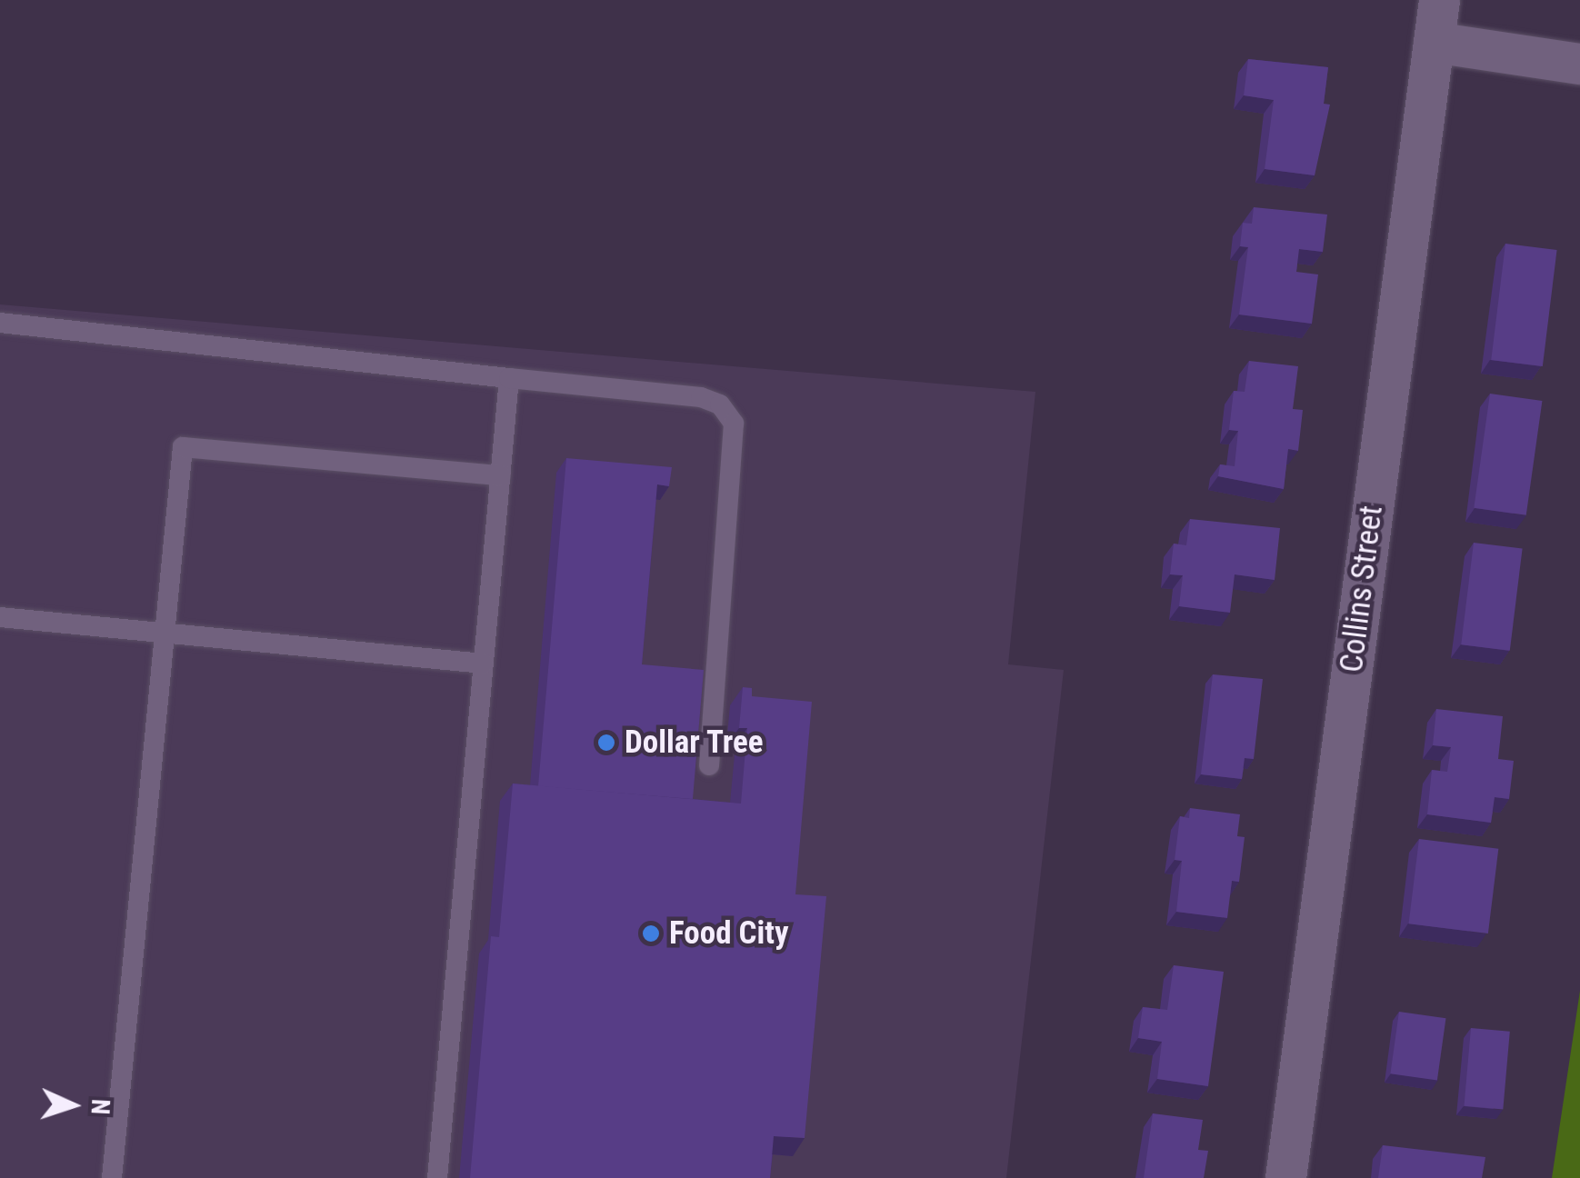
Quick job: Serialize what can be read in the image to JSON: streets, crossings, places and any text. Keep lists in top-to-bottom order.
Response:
{
  "streets": {
    "street": ["Collins Street"]
  },
  "places": ["Dollar Tree", "Food City"],
  "north": "right"
}
